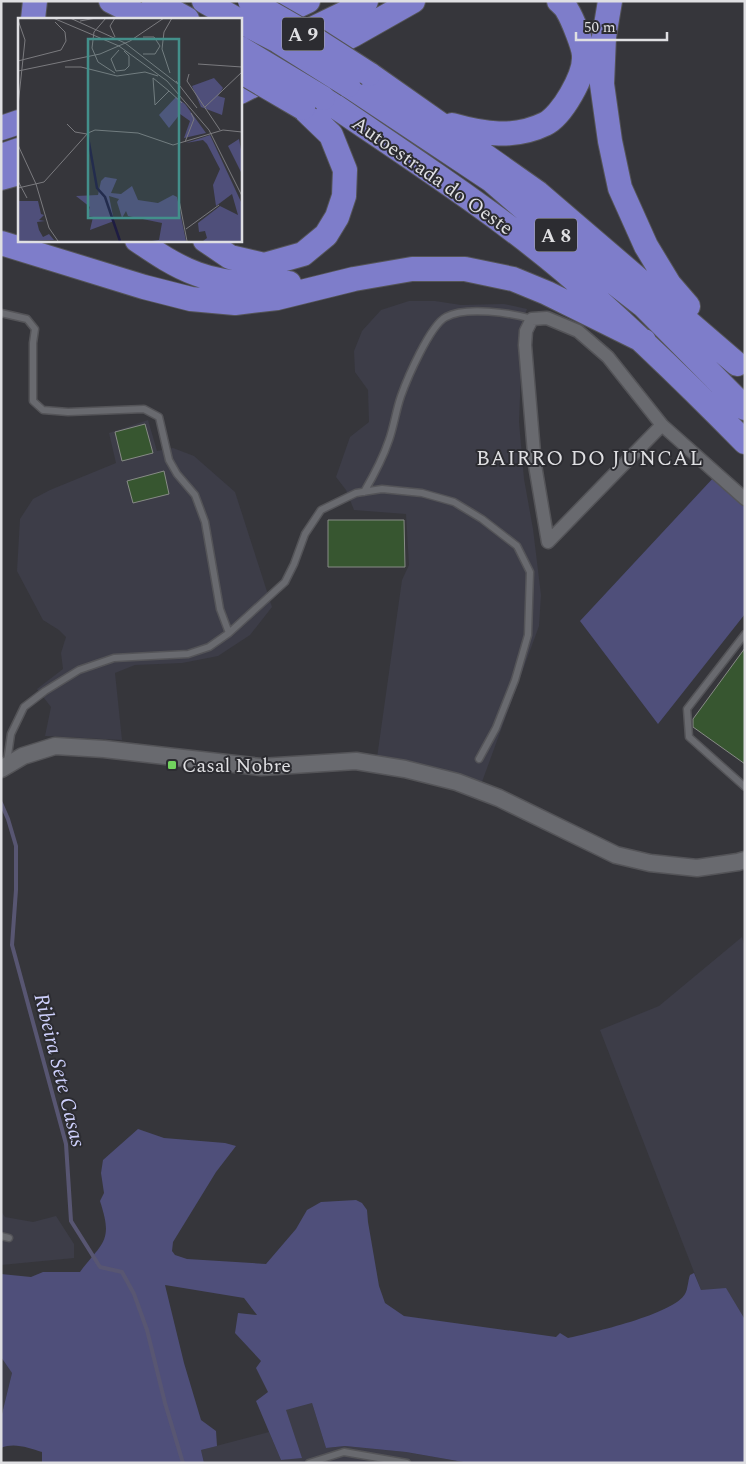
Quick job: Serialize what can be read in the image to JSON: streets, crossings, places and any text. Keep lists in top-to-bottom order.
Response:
{
  "streets": {
    "highway": ["A 9", "Autoestrada do Oeste", "A 8"]
  },
  "districts": ["BAIRRO DO JUNCAL"],
  "water": ["Ribeira Sete Casas"],
  "places": {
    "transit": ["Casal Nobre"]
  },
  "scale_bar": "50 m"
}
